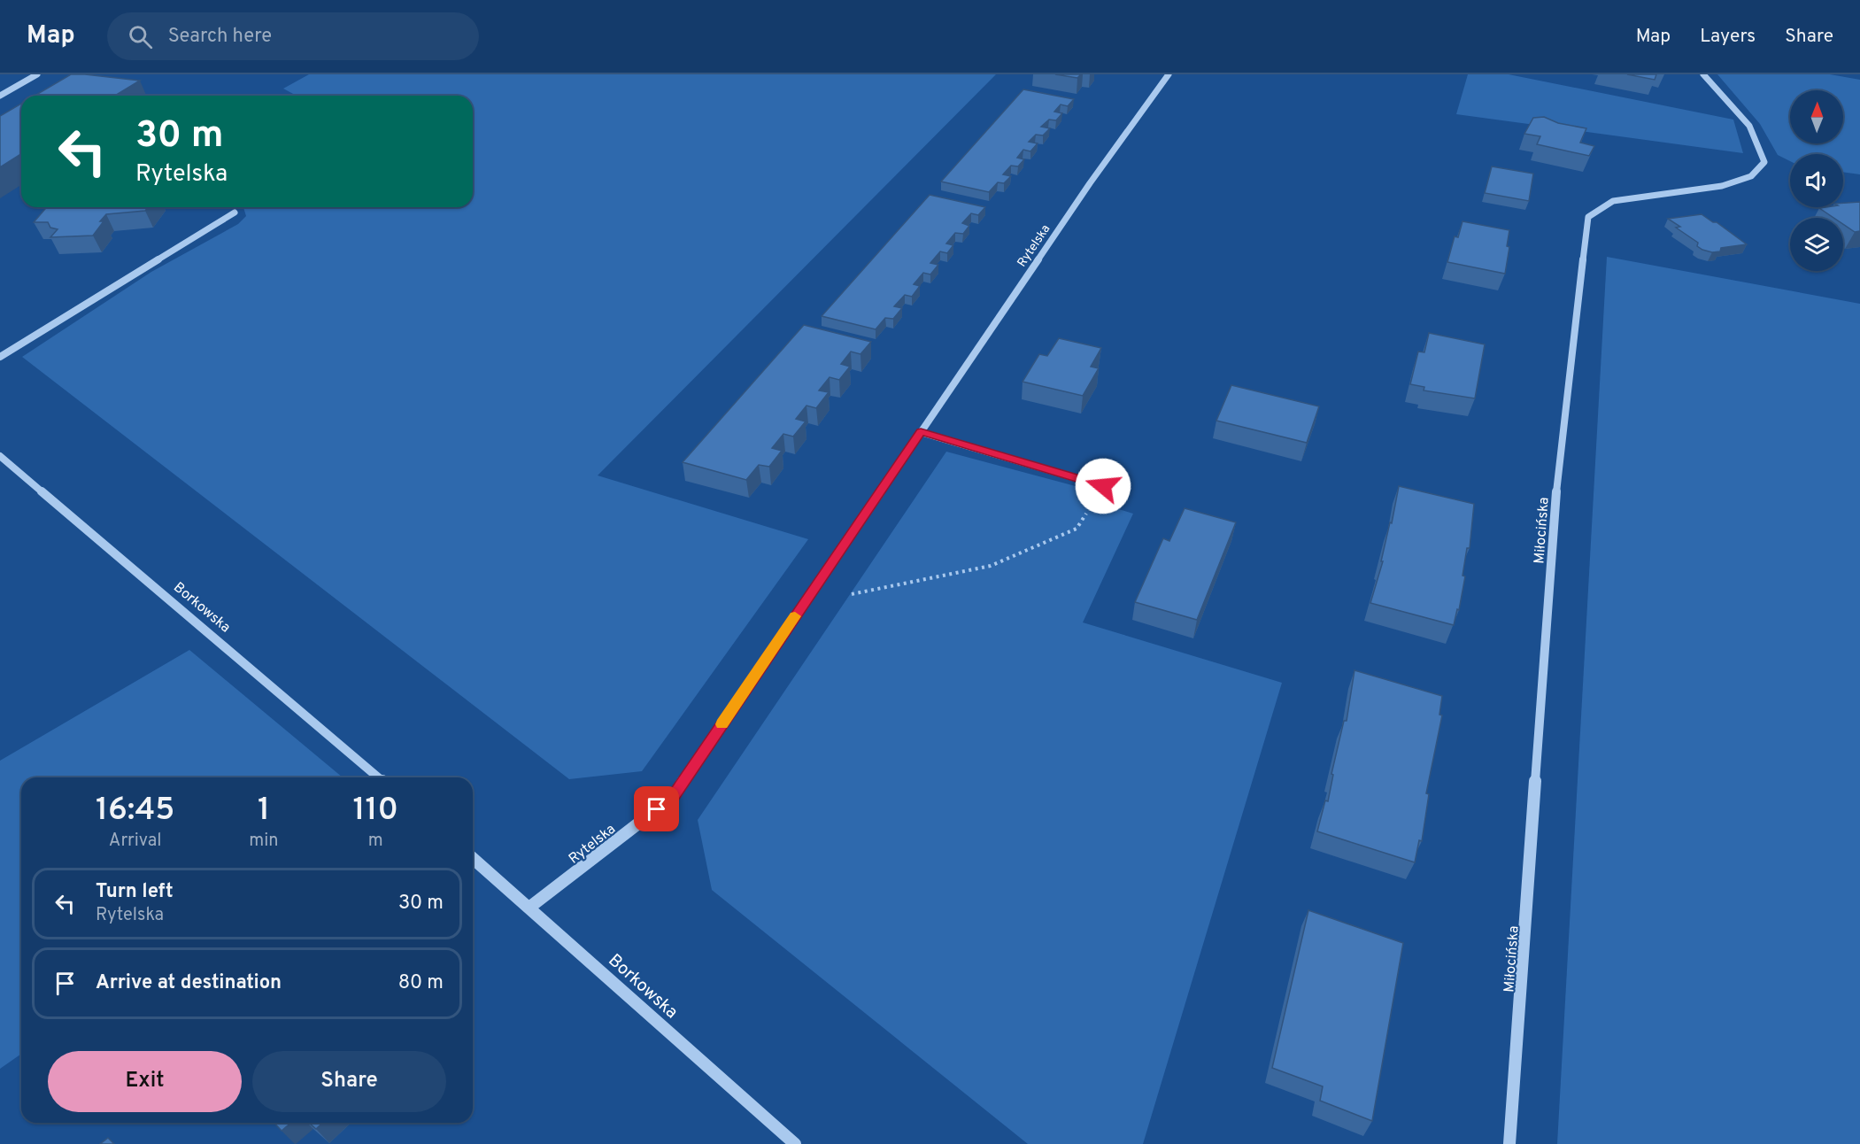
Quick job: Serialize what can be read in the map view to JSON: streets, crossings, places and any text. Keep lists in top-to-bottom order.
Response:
{
  "streets": {
    "street": ["Rytelska", "Miłocińska", "Borkowska"]
  },
  "crossings": [
    ["Rytelska", "Borkowska"]
  ],
  "north": "top",
  "page": {
    "header": "Map",
    "search": "Search here",
    "nav": ["Map", "Layers", "Share"],
    "turn": ["30 m", "Rytelska"],
    "eta": [
      "16:45",
      "Arrival",
      "1",
      "min",
      "110",
      "m"
    ],
    "list": [
      {
        "name": "Turn left",
        "note": "Rytelska",
        "value": "30 m"
      },
      {
        "name": "Arrive at destination",
        "value": "80 m"
      }
    ],
    "buttons": ["Exit", "Share"]
  }
}
